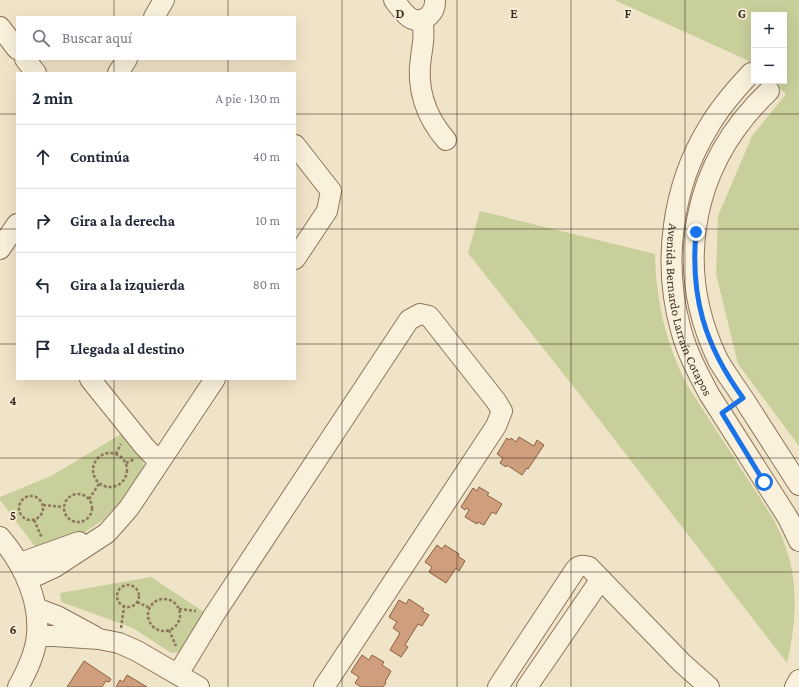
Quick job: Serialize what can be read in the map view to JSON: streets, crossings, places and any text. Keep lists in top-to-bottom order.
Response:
{
  "streets": {
    "street": ["Avenida Bernardo Larraín Cotapos"]
  },
  "page": {
    "map_buttons": ["+", "−"],
    "search": "Buscar aquí",
    "heading": ["2 min", "A pie · 130 m"],
    "list": [
      ["Continúa", "40 m"],
      ["Gira a la derecha", "10 m"],
      ["Gira a la izquierda", "80 m"],
      "Llegada al destino"
    ]
  },
  "grid": {
    "columns": [
      "D",
      "E",
      "F",
      "G"
    ],
    "rows": ["4", "5", "6"]
  }
}
